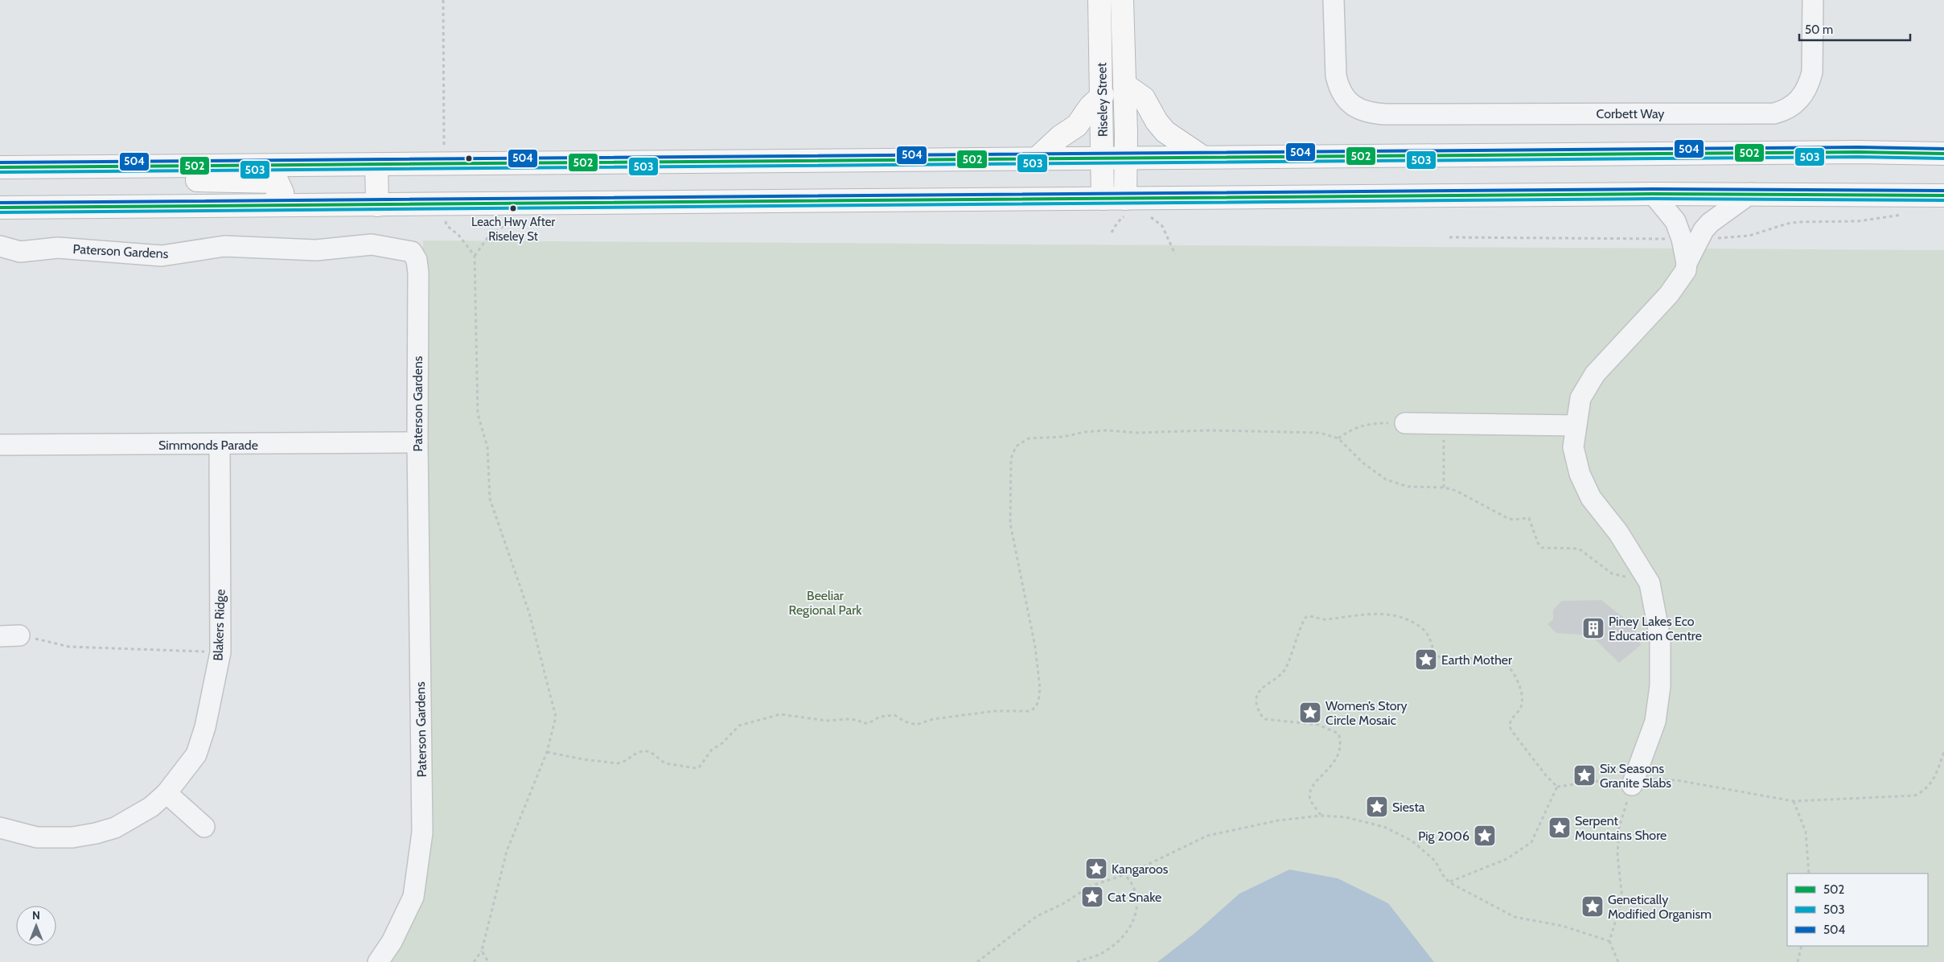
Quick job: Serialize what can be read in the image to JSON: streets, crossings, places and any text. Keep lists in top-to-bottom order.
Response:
{
  "streets": {
    "highway": ["Riseley Street"],
    "street": [
      "Corbett Way",
      "Paterson Gardens",
      "Simmonds Parade",
      "Blakers Ridge"
    ]
  },
  "crossings": [
    ["Paterson Gardens", "Simmonds Parade"],
    ["Simmonds Parade", "Blakers Ridge"]
  ],
  "parks": ["Beeliar Regional Park"],
  "places": {
    "other": ["Leach Hwy After Riseley St"],
    "building": ["Piney Lakes Eco Education Centre"],
    "place": [
      "Earth Mother",
      "Women’s Story Circle Mosaic",
      "Six Seasons Granite Slabs",
      "Siesta",
      "Serpent Mountains Shore",
      "Pig 2006",
      "Kangaroos",
      "Cat Snake",
      "Genetically Modified Organism"
    ]
  },
  "lines": ["transit line 504", "transit line 502", "transit line 503"],
  "legend": ["502", "503", "504"],
  "scale_bar": "50 m",
  "north": "top"
}
